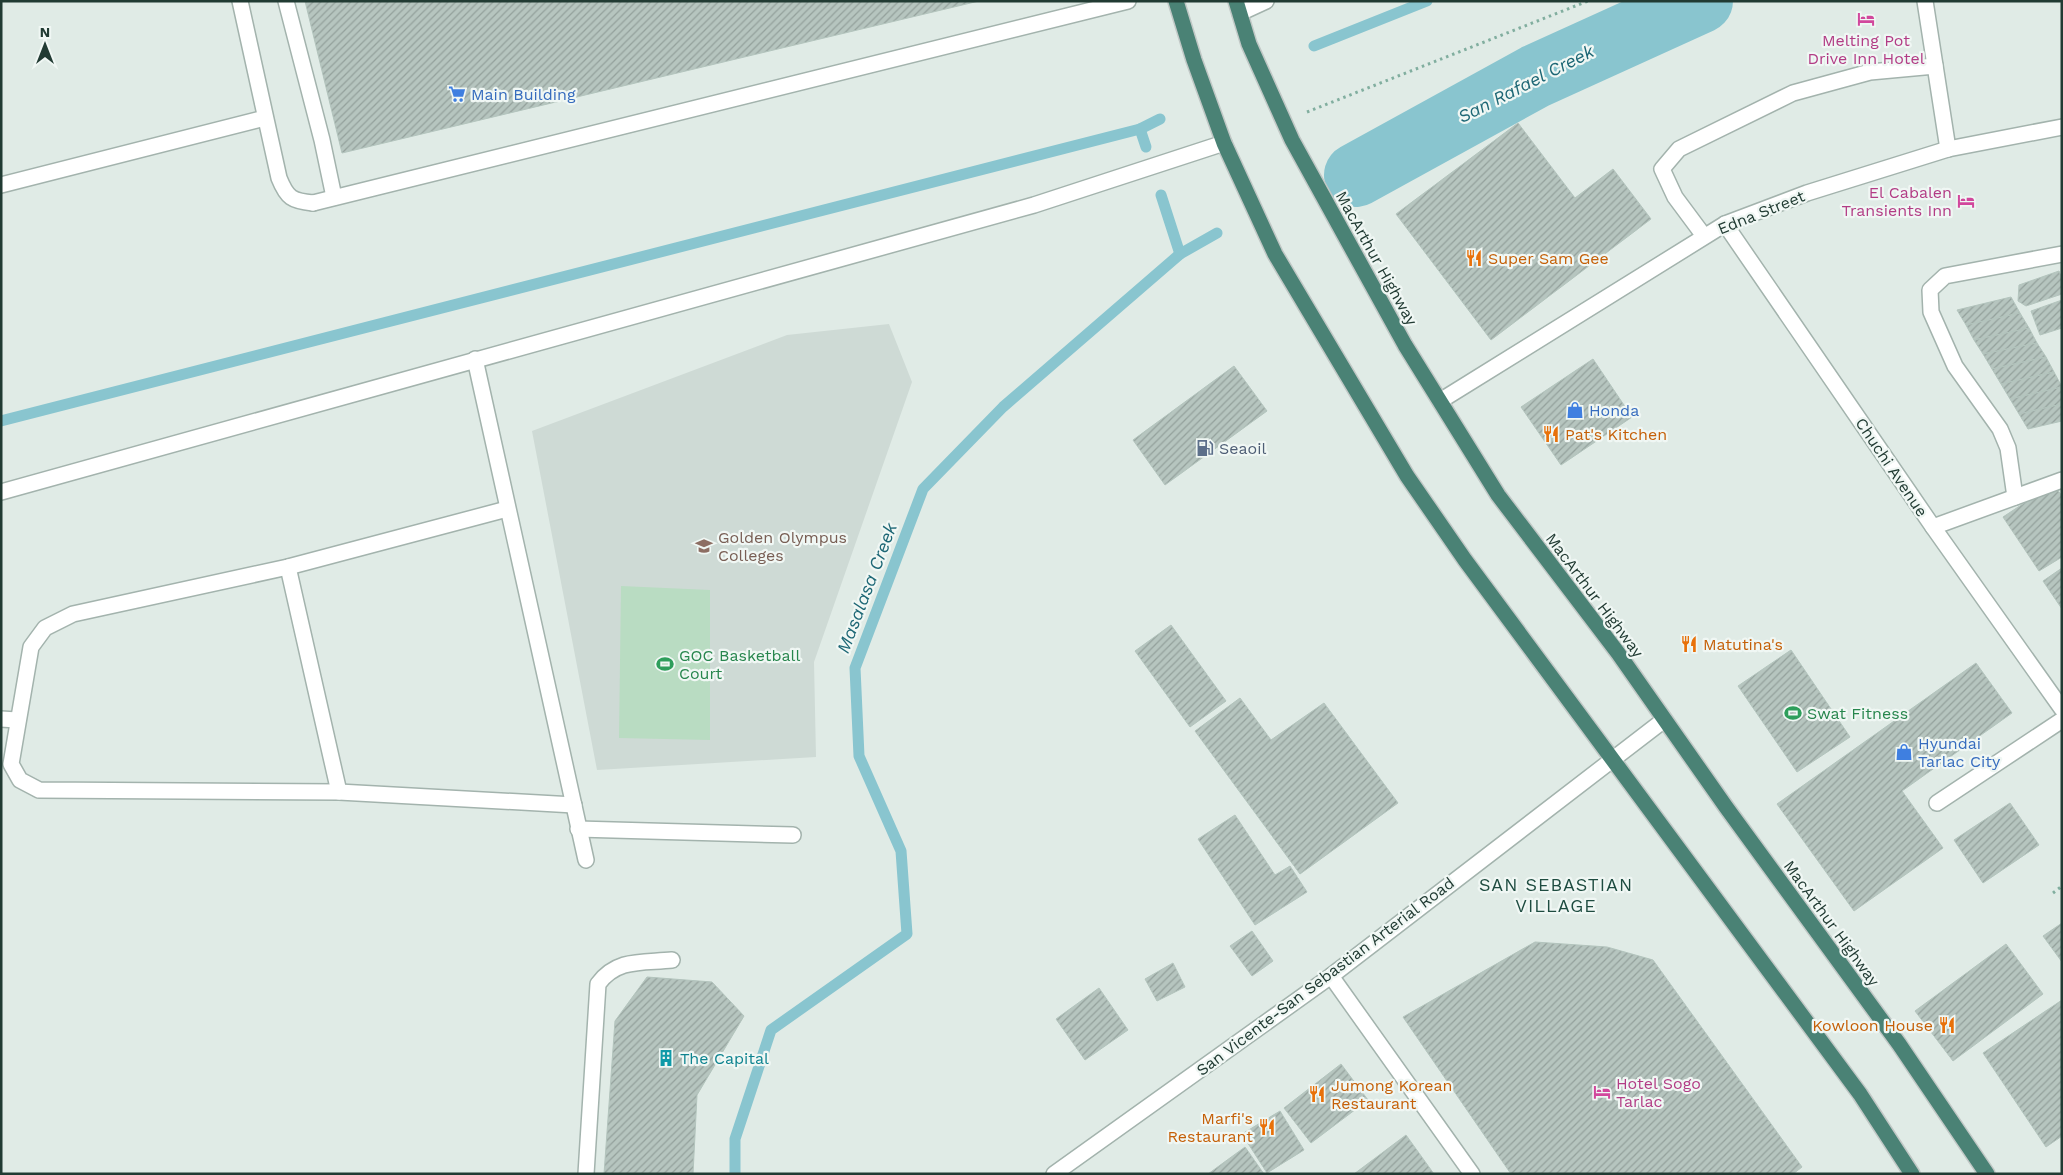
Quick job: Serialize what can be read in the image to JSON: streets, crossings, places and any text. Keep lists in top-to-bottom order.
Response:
{
  "streets": {
    "highway": ["MacArthur Highway"],
    "street": ["Edna Street", "Chuchi Avenue", "San Vicente-San Sebastian Arterial Road"]
  },
  "crossings": [
    ["Edna Street", "MacArthur Highway"],
    ["Edna Street", "Chuchi Avenue"],
    ["MacArthur Highway", "San Vicente-San Sebastian Arterial Road"]
  ],
  "districts": ["SAN SEBASTIAN VILLAGE"],
  "water": ["San Rafael Creek", "Masalasa Creek"],
  "places": {
    "hotel": ["Melting Pot Drive Inn Hotel", "El Cabalen Transients Inn", "Hotel Sogo Tarlac"],
    "supermarket": ["Main Building"],
    "restaurant": [
      "Super Sam Gee",
      "Pat's Kitchen",
      "Matutina's",
      "Kowloon House",
      "Jumong Korean Restaurant",
      "Marfi's Restaurant"
    ],
    "shop": ["Honda", "Hyundai Tarlac City"],
    "fuel station": ["Seaoil"],
    "school or university": ["Golden Olympus Colleges"],
    "sports": ["GOC Basketball Court", "Swat Fitness"],
    "building": ["The Capital"]
  },
  "north": "top"
}
